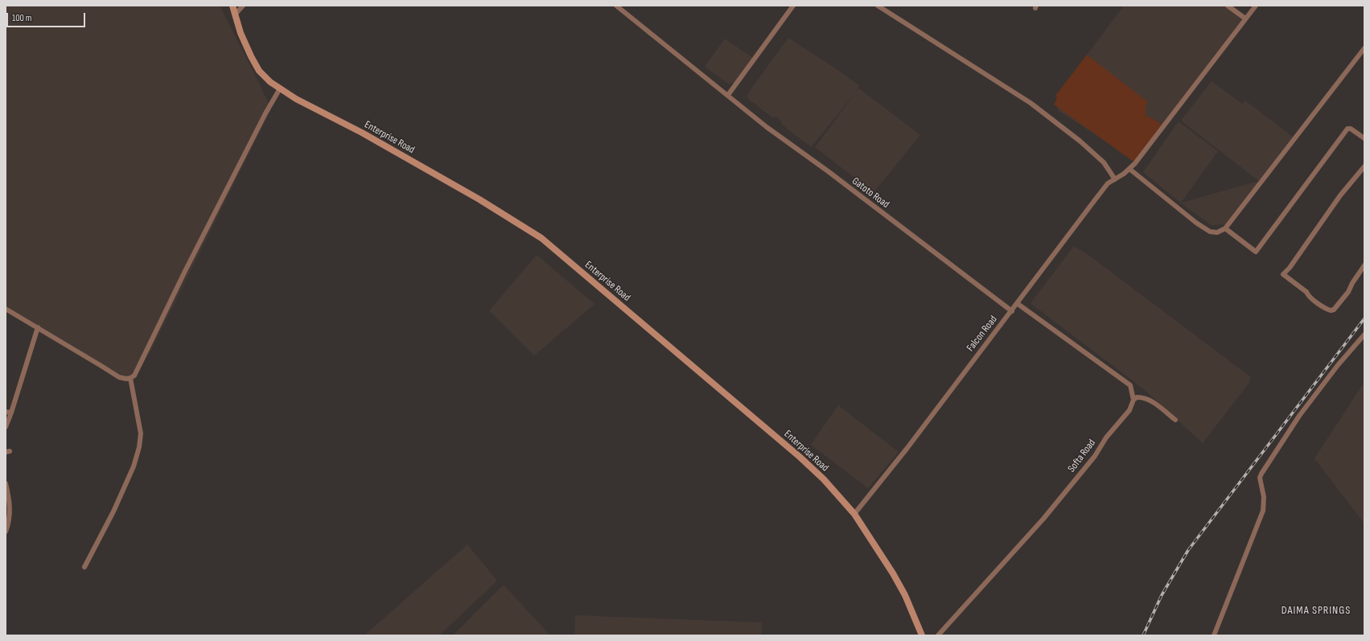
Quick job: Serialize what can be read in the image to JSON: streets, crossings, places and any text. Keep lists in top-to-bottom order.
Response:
{
  "streets": {
    "main road": ["Enterprise Road"],
    "street": ["Gatoto Road", "Falcon Road", "Softa Road"]
  },
  "crossings": [
    ["Enterprise Road", "Falcon Road"],
    ["Gatoto Road", "Falcon Road"]
  ],
  "districts": ["DAIMA SPRINGS"],
  "scale_bar": "100 m"
}
